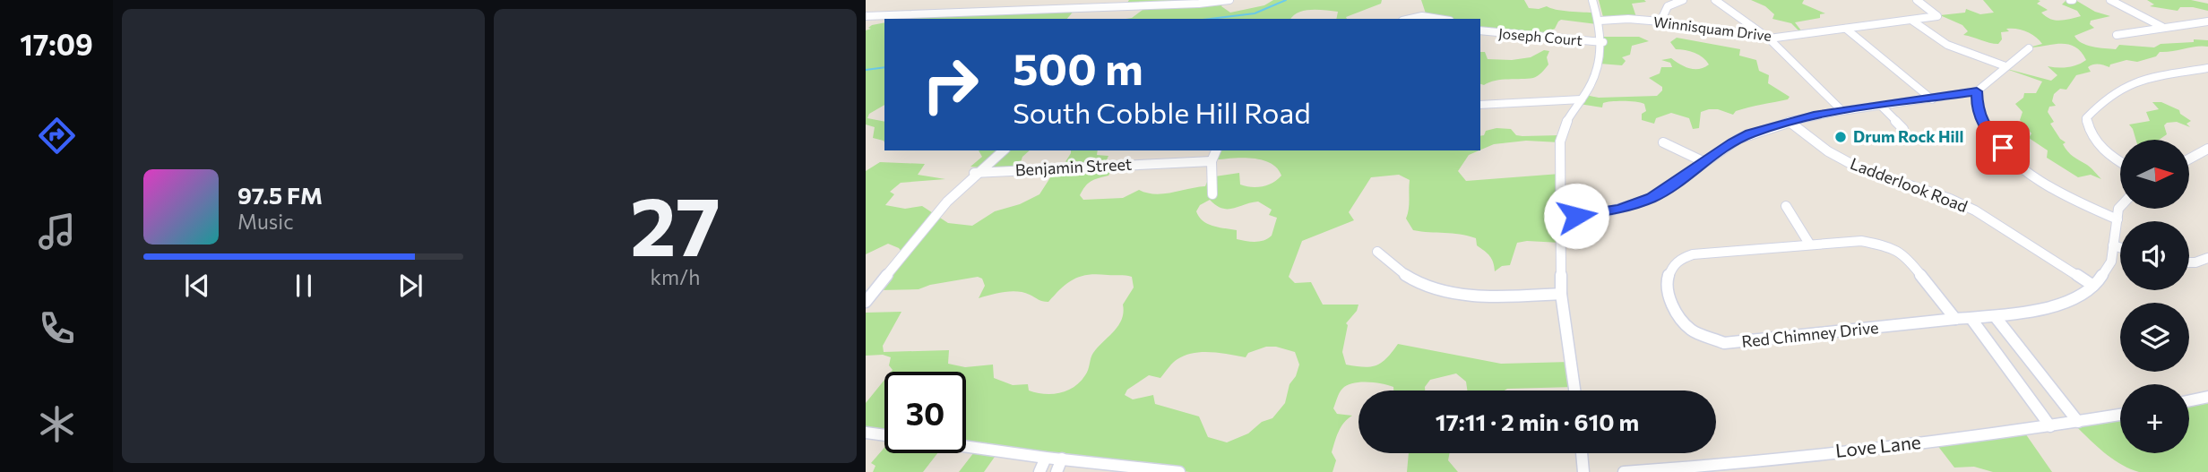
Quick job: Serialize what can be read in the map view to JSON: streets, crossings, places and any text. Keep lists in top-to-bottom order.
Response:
{
  "streets": {
    "street": [
      "Winnisquam Drive",
      "Joseph Court",
      "Benjamin Street",
      "Ladderlook Road",
      "Red Chimney Drive",
      "Love Lane"
    ]
  },
  "crossings": [
    ["Ladderlook Road", "Red Chimney Drive"]
  ],
  "places": ["Drum Rock Hill"],
  "north": "right",
  "page": {
    "tabs": "17:09",
    "tile": ["27", "km/h"],
    "turn": ["500 m", "South Cobble Hill Road"],
    "map_buttons": "+",
    "song": ["97.5 FM", "Music"],
    "limit": "30",
    "trip": "17:11 · 2 min · 610 m"
  }
}
